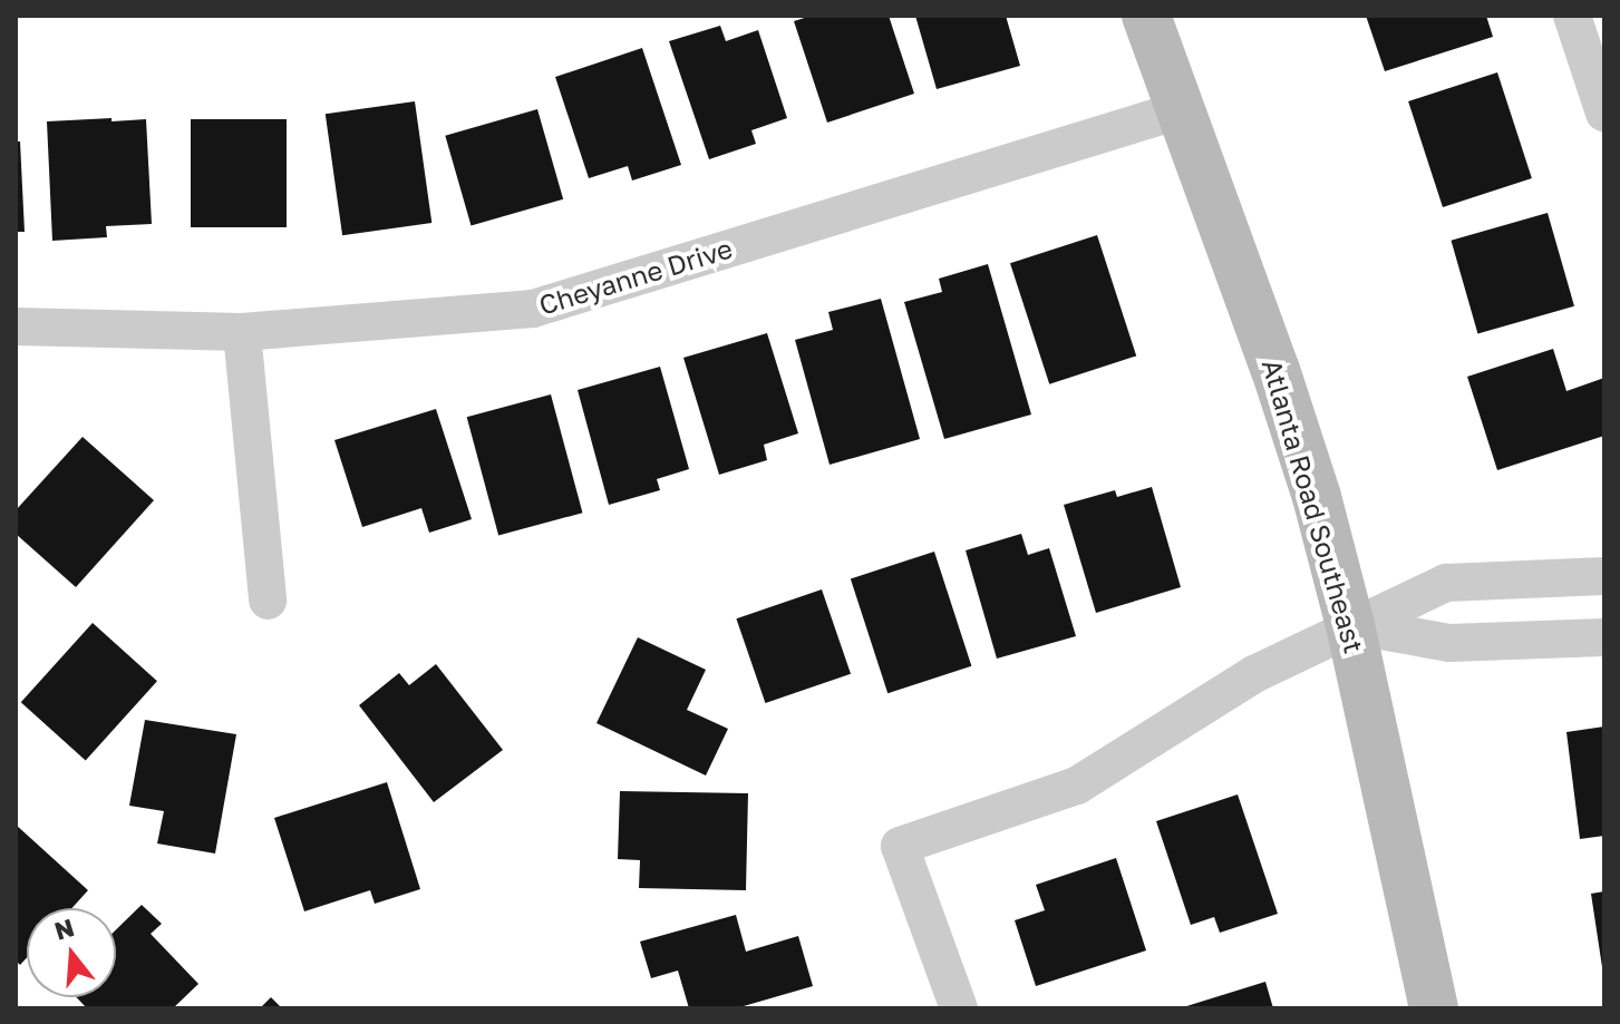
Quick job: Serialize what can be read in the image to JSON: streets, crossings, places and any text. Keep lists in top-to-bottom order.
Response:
{
  "streets": {
    "main road": ["Atlanta Road Southeast"],
    "street": ["Cheyanne Drive"]
  },
  "crossings": [
    ["Cheyanne Drive", "Atlanta Road Southeast"]
  ],
  "north": "top"
}
